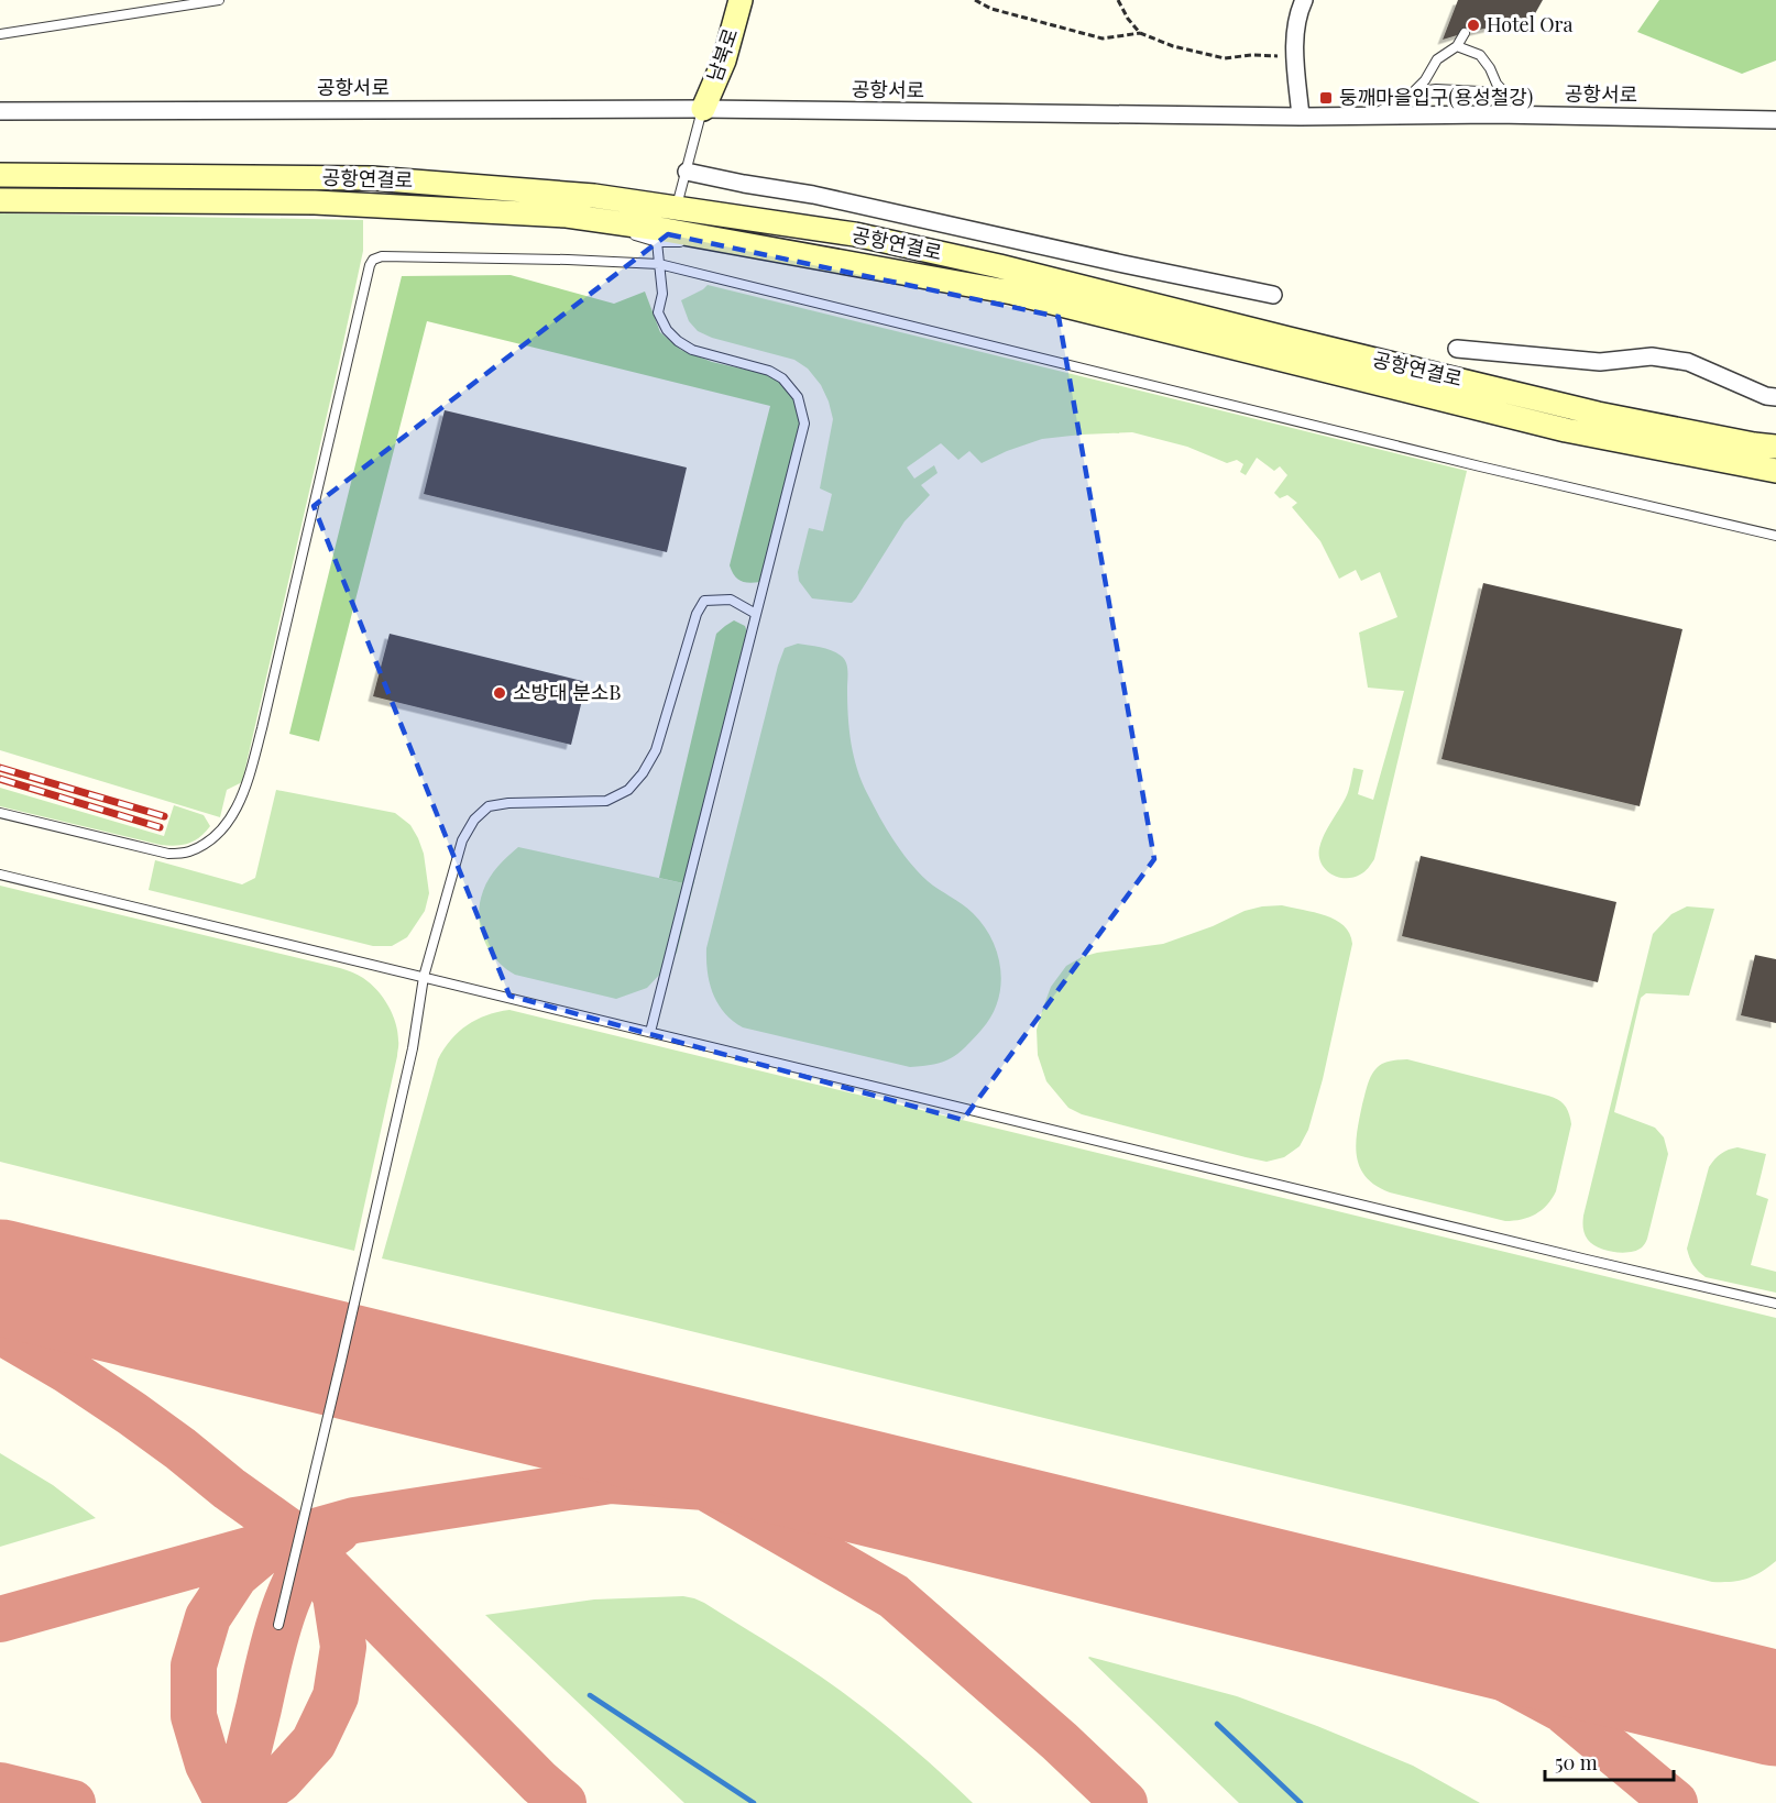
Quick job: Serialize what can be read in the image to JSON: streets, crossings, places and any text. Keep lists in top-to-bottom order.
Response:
{
  "streets": {
    "street": ["남북로", "공항서로", "공항연결로"]
  },
  "crossings": [
    ["남북로", "공항서로"]
  ],
  "places": {
    "other": ["Hotel Ora", "소방대 분소B"],
    "transit": ["둥깨마을입구(용성철강)"]
  },
  "scale_bar": "50 m"
}
